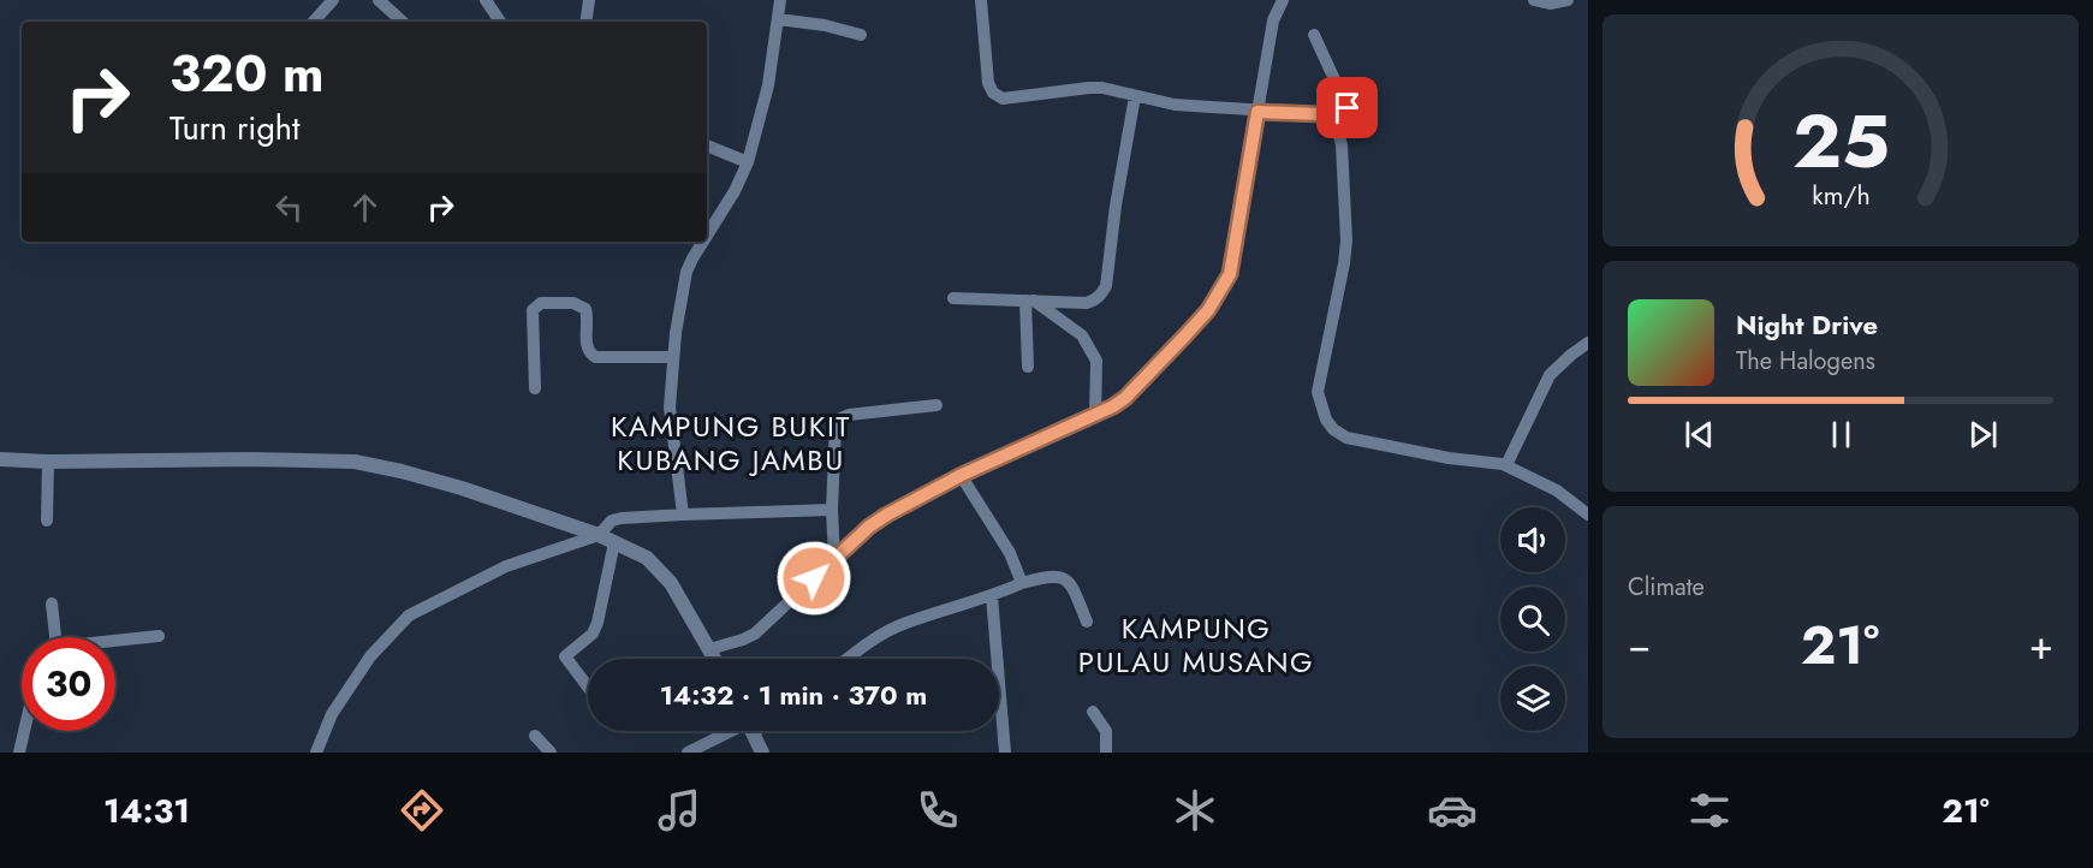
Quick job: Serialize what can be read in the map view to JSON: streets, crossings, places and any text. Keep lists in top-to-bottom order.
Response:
{
  "districts": ["KAMPUNG BUKIT KUBANG JAMBU", "KAMPUNG PULAU MUSANG"],
  "page": {
    "turn": ["320 m", "Turn right"],
    "song": ["Night Drive", "The Halogens"],
    "tile": "Climate",
    "heat": ["−", "21°", "+"],
    "limit": "30",
    "trip": "14:32 · 1 min · 370 m",
    "tabs": ["14:31", "21°"],
    "gauge": ["25", "km/h"]
  }
}
